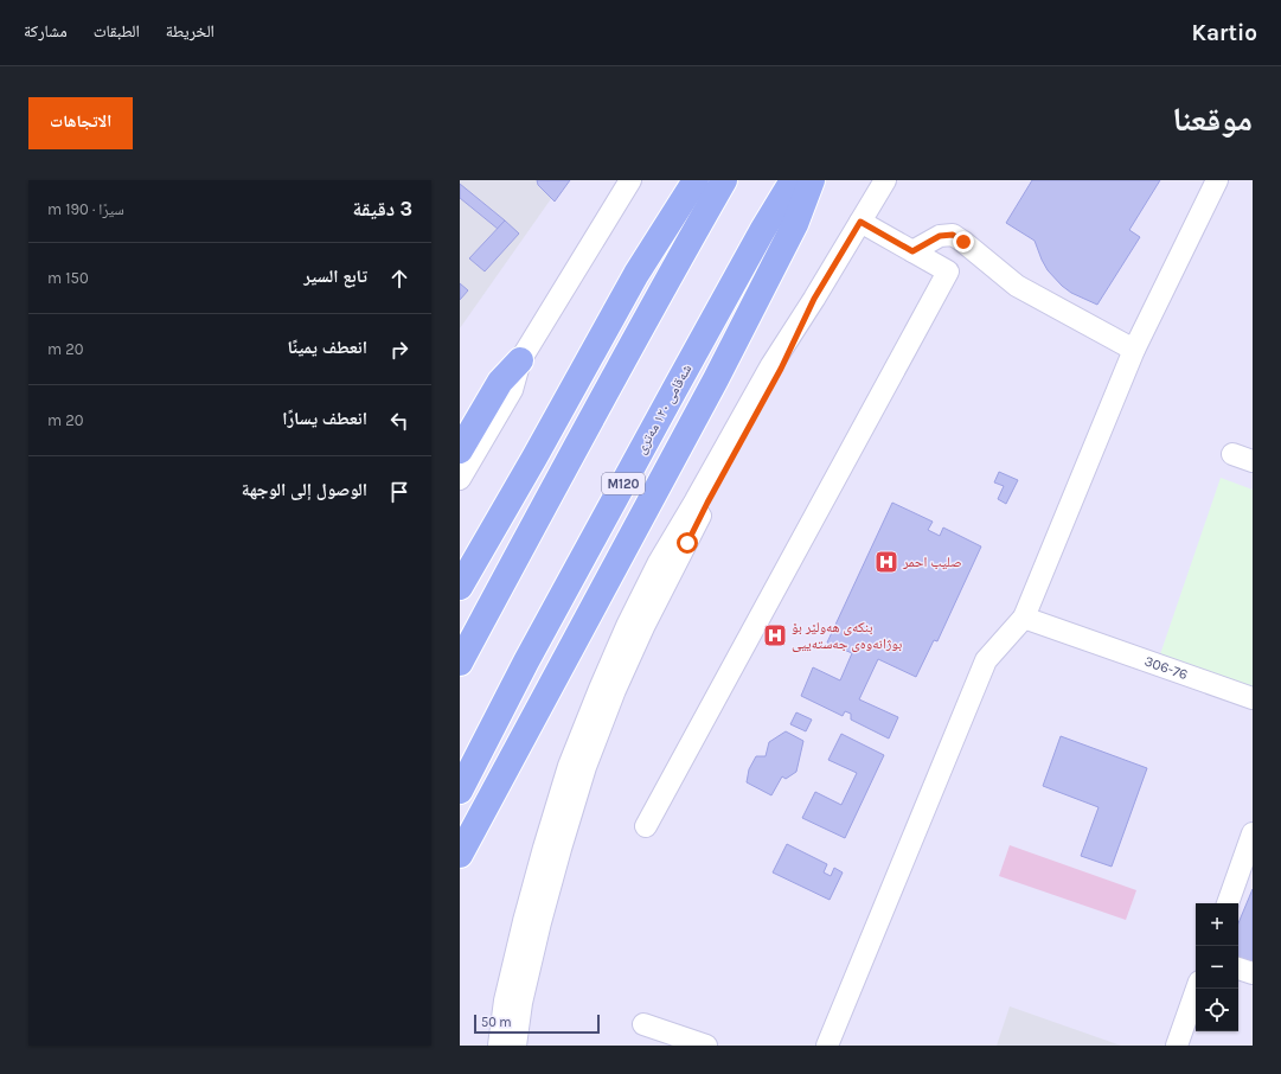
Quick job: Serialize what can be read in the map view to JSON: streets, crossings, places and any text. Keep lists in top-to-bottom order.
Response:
{
  "streets": {
    "highway": ["شەقامی ١٢٠ مەتری", "M120"],
    "street": ["306-76"]
  },
  "places": {
    "hospital": ["صلیب احمر", "بنکەی هەولێر بۆ بوژانەوەی جەستەییی"]
  },
  "scale_bar": "50 m",
  "page": {
    "header": "Kartio",
    "nav": ["الخريطة", "الطبقات", "مشاركة"],
    "title": "موقعنا",
    "buttons": "الاتجاهات",
    "heading": ["3 دقيقة", "سيرًا · 190 m"],
    "list": [
      ["تابع السير", "150 m"],
      ["انعطف يمينًا", "20 m"],
      ["انعطف يسارًا", "20 m"],
      "الوصول إلى الوجهة"
    ],
    "map_buttons": ["+", "−"],
    "scale": "50 m"
  }
}
